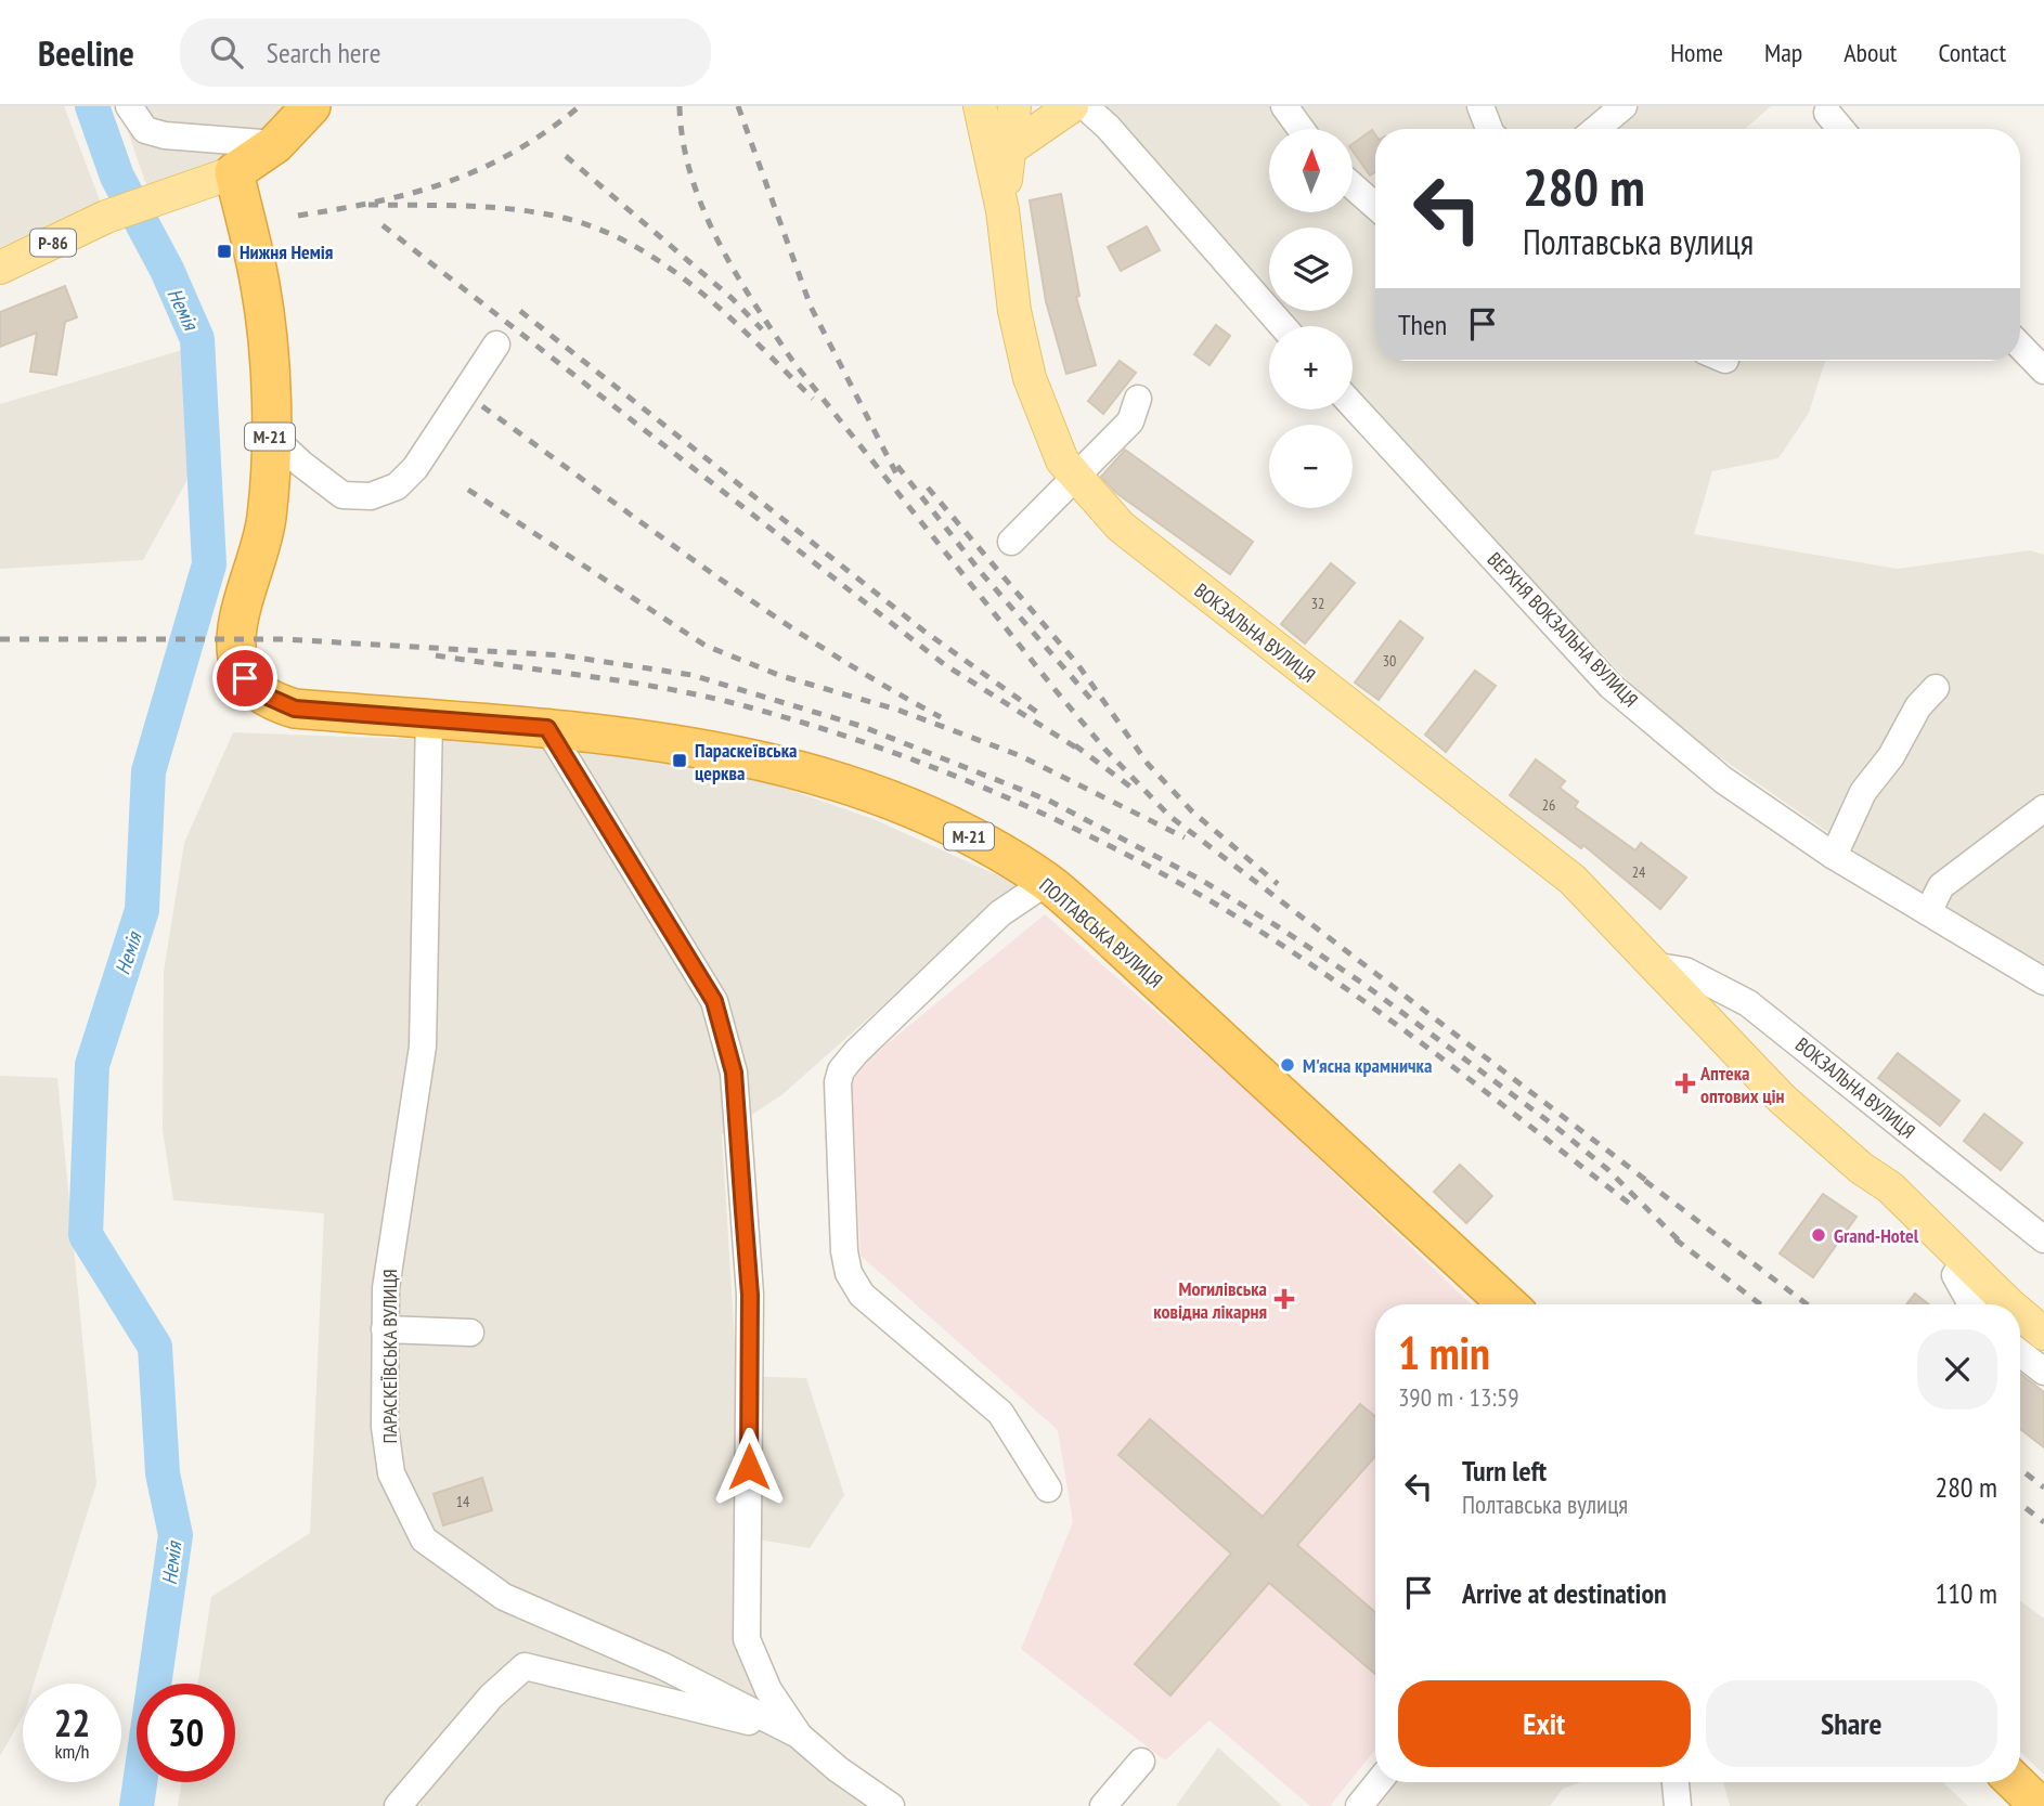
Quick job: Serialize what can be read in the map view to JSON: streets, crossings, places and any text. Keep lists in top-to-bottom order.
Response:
{
  "streets": {
    "highway": ["М-21", "ПОЛТАВСЬКА ВУЛИЦЯ"],
    "main road": ["Р-86", "ВОКЗАЛЬНА ВУЛИЦЯ"],
    "street": ["ВЕРХНЯ ВОКЗАЛЬНА ВУЛИЦЯ", "ПАРАСКЕЇВСЬКА ВУЛИЦЯ"]
  },
  "crossings": [
    ["Р-86", "ПОЛТАВСЬКА ВУЛИЦЯ"],
    ["ПОЛТАВСЬКА ВУЛИЦЯ", "ПАРАСКЕЇВСЬКА ВУЛИЦЯ"]
  ],
  "water": ["Немія"],
  "places": {
    "transit": ["Нижня Немія", "Параскеївська церква"],
    "other": ["М'ясна крамничка", "Grand-Hotel"],
    "health": ["Аптека оптових цін", "Могилівська ковідна лікарня"]
  },
  "house_numbers": [
    "32",
    "30",
    "26",
    "24",
    "14"
  ],
  "north": "top",
  "page": {
    "header": "Beeline",
    "search": "Search here",
    "nav": [
      "Home",
      "Map",
      "About",
      "Contact"
    ],
    "map_buttons": ["+", "−"],
    "turn": ["280 m", "Полтавська вулиця"],
    "then": "Then",
    "heading": ["1 min", "390 m · 13:59"],
    "list": [
      {
        "name": "Turn left",
        "note": "Полтавська вулиця",
        "value": "280 m"
      },
      {
        "name": "Arrive at destination",
        "value": "110 m"
      }
    ],
    "buttons": ["Exit", "Share"],
    "speed": "22 km/h",
    "limit": "30"
  }
}
